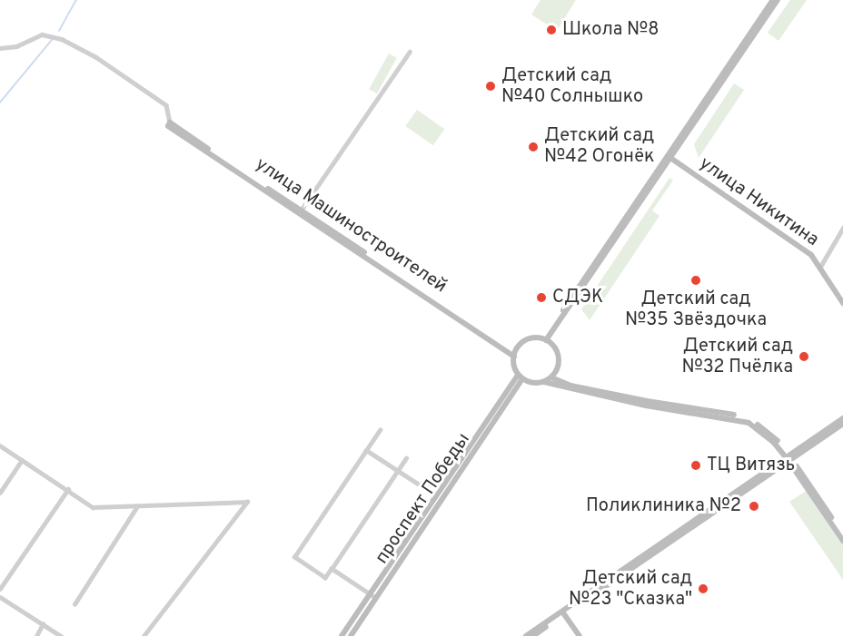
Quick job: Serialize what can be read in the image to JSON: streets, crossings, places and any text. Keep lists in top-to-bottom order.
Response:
{
  "streets": {
    "main road": ["улица Никитина", "улица Машиностроителей", "проспект Победы"]
  },
  "crossings": [
    ["улица Машиностроителей", "проспект Победы"]
  ],
  "places": [
    "Школа №8",
    "Детский сад №40 Солнышко",
    "Детский сад №42 Огонёк",
    "Детский сад №35 Звёздочка",
    "СДЭК",
    "Детский сад №32 Пчёлка",
    "ТЦ Витязь",
    "Поликлиника №2",
    "Детский сад №23 \"Сказка\""
  ]
}
